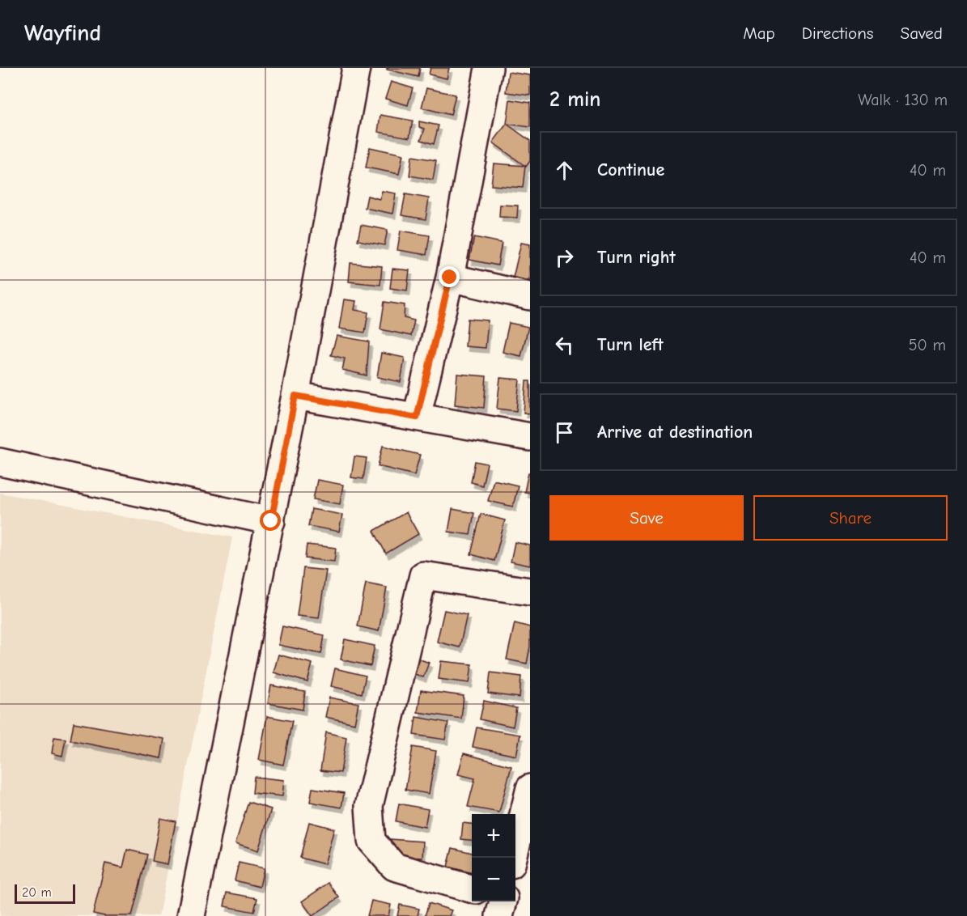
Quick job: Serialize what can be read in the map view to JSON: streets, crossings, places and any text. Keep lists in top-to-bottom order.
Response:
{
  "scale_bar": "20 m",
  "page": {
    "header": "Wayfind",
    "nav": ["Map", "Directions", "Saved"],
    "heading": ["2 min", "Walk · 130 m"],
    "list": [
      ["Continue", "40 m"],
      ["Turn right", "40 m"],
      ["Turn left", "50 m"],
      "Arrive at destination"
    ],
    "buttons": ["Save", "Share"],
    "map_buttons": ["+", "−"],
    "scale": "20 m"
  }
}
